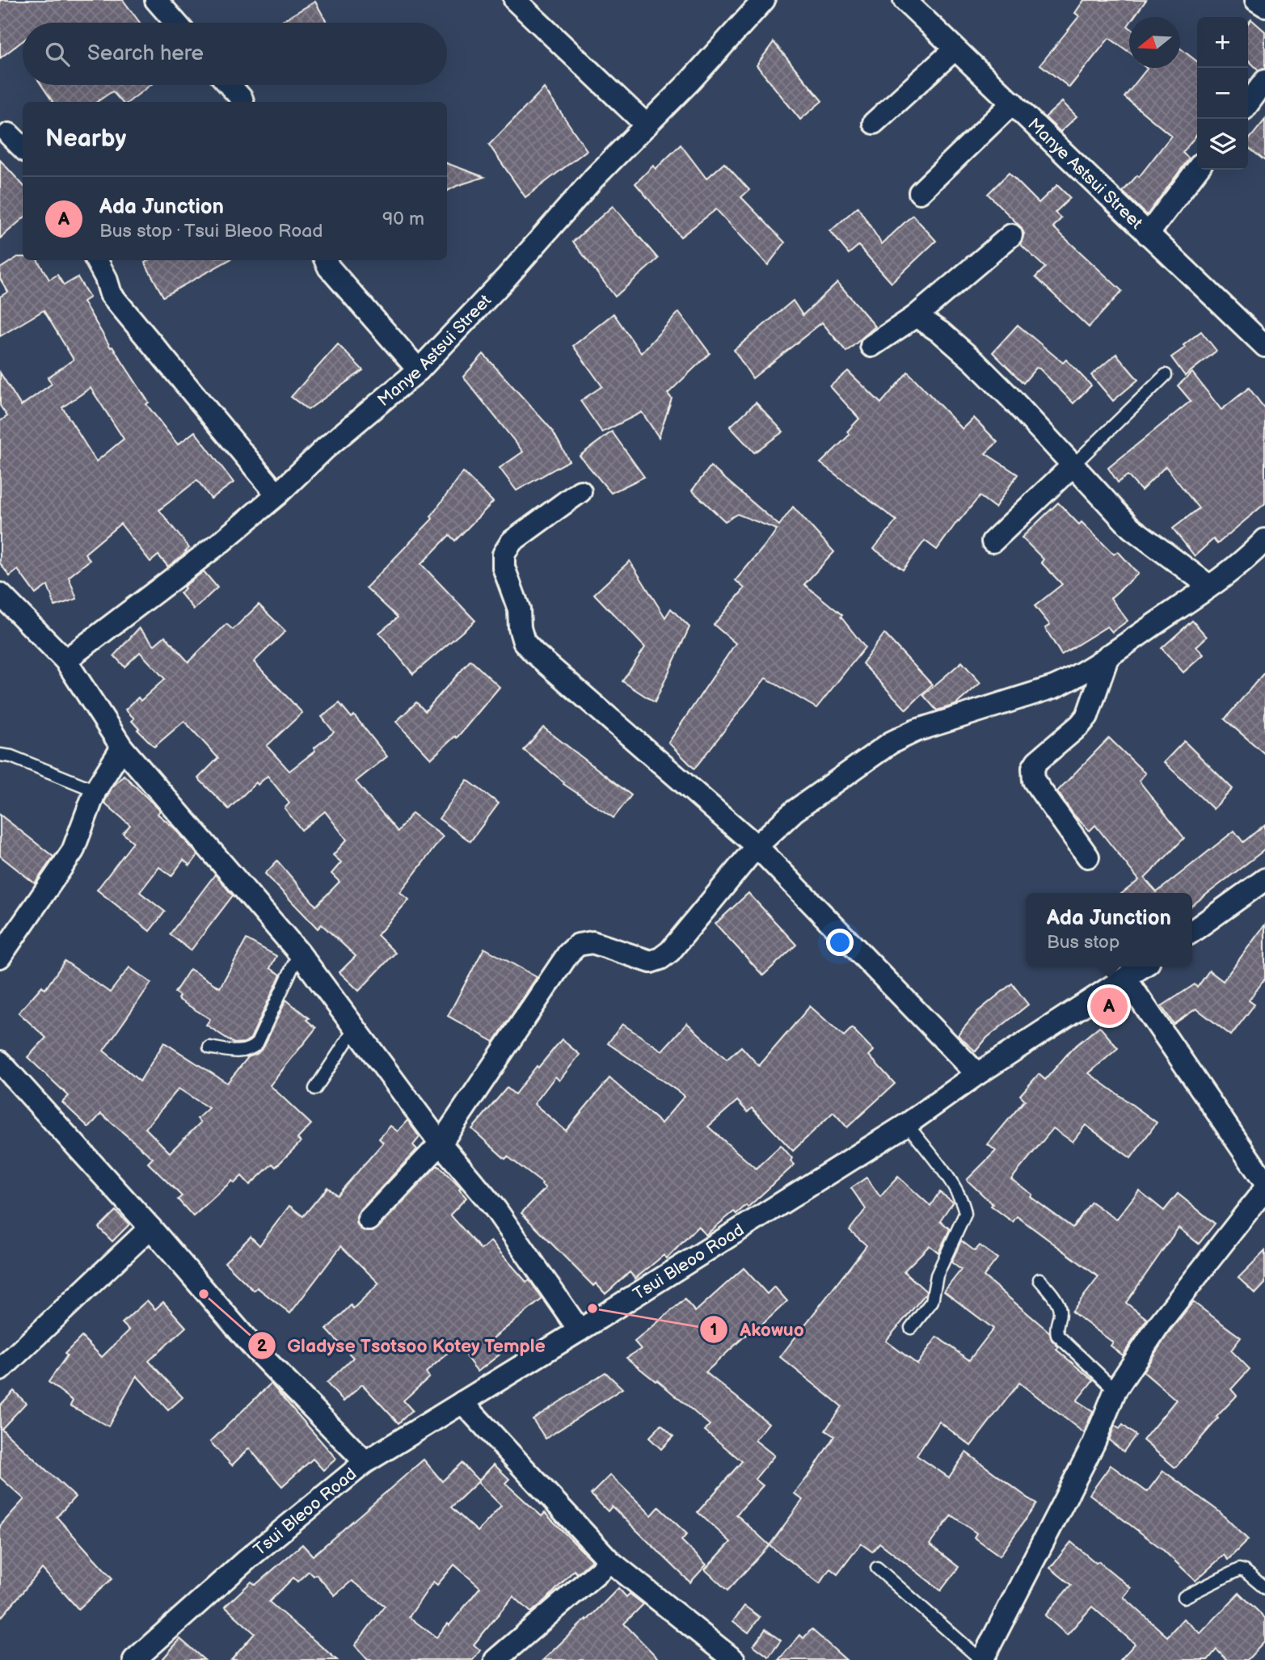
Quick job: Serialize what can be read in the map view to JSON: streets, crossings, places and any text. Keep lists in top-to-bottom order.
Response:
{
  "streets": {
    "street": ["Manye Astsui Street", "Tsui Bleoo Road"]
  },
  "places": ["Gladyse Tsotsoo Kotey Temple", "Akowuo"],
  "north": "left",
  "page": {
    "map_buttons": ["+", "−"],
    "search": "Search here",
    "heading": "Nearby",
    "list": [
      {
        "mark": "A",
        "name": "Ada Junction",
        "note": "Bus stop · Tsui Bleoo Road",
        "value": "90 m"
      }
    ],
    "popup": ["Ada Junction", "Bus stop"],
    "pins": "A"
  }
}
